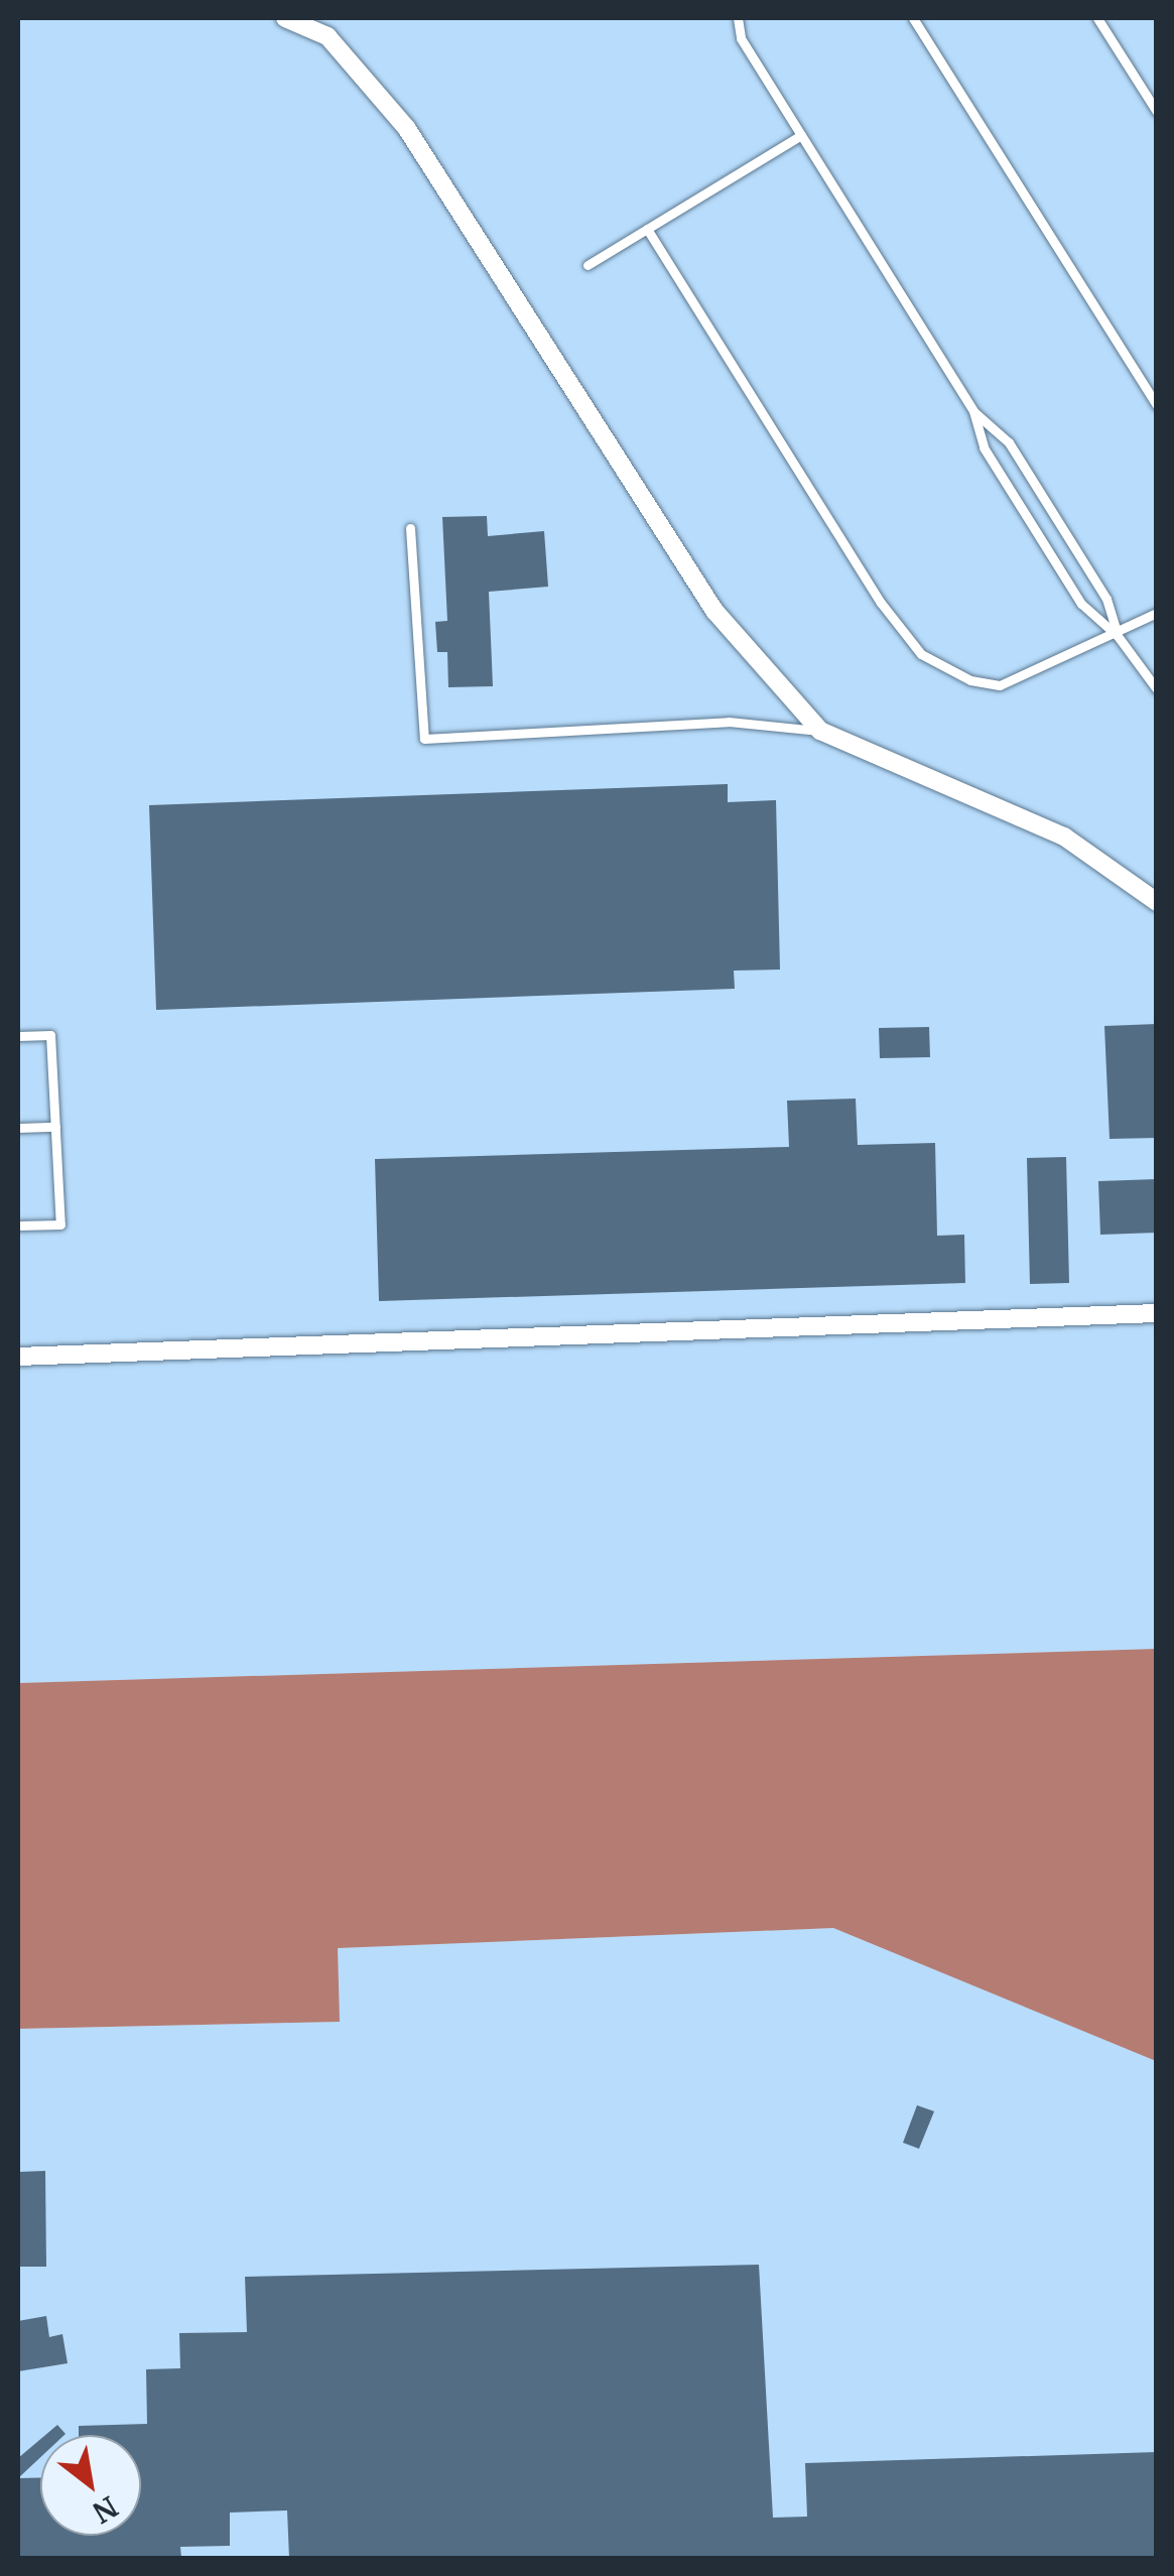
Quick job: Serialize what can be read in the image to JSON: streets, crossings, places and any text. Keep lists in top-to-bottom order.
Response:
{
  "north": "bottom right"
}
